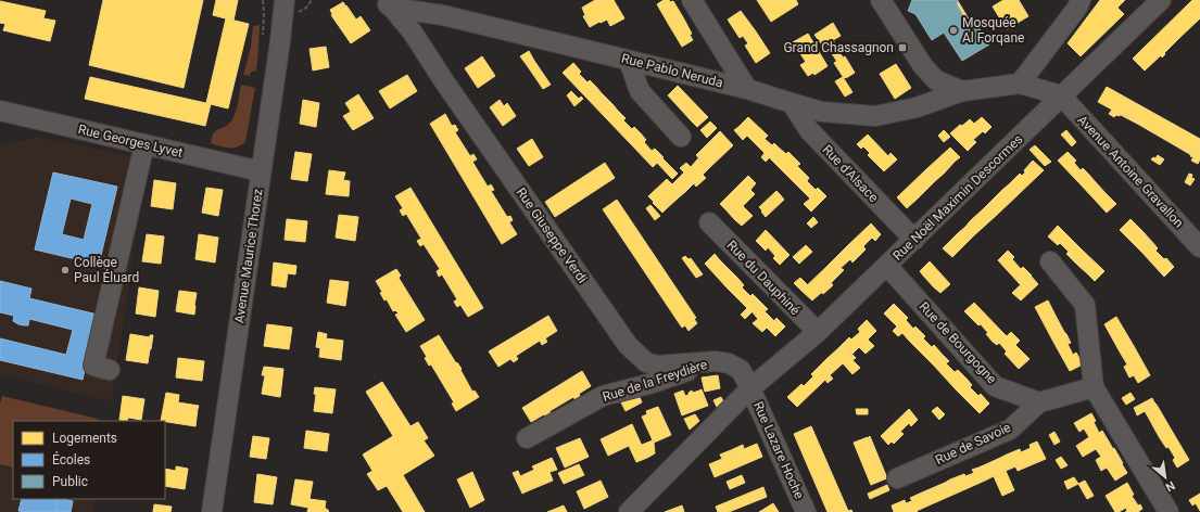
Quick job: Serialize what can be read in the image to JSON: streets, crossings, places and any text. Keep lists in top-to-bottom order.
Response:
{
  "streets": {
    "street": [
      "Rue Pablo Neruda",
      "Rue Georges Lyvet",
      "Avenue Antoine Gravallon",
      "Rue d'Alsace",
      "Rue Noël Maximin Descormes",
      "Rue Giuseppe Verdi",
      "Avenue Maurice Thorez",
      "Rue du Dauphiné",
      "Rue de Bourgogne",
      "Rue de la Freydière",
      "Rue de Savoie",
      "Rue Lazare Hoche"
    ]
  },
  "crossings": [
    ["Rue Pablo Neruda", "Rue d'Alsace"],
    ["Rue Pablo Neruda", "Rue Giuseppe Verdi"],
    ["Rue Georges Lyvet", "Avenue Maurice Thorez"],
    ["Avenue Antoine Gravallon", "Rue Noël Maximin Descormes"],
    ["Rue d'Alsace", "Rue Noël Maximin Descormes"],
    ["Rue Noël Maximin Descormes", "Rue Giuseppe Verdi"],
    ["Rue Noël Maximin Descormes", "Rue du Dauphiné"],
    ["Rue Noël Maximin Descormes", "Rue de Bourgogne"],
    ["Rue Noël Maximin Descormes", "Rue Lazare Hoche"],
    ["Rue Giuseppe Verdi", "Rue de la Freydière"],
    ["Rue Giuseppe Verdi", "Rue Lazare Hoche"],
    ["Rue de Bourgogne", "Rue de Savoie"]
  ],
  "places": {
    "other": ["Mosquée Al Forqane", "Collège Paul Éluard"],
    "transit": ["Grand Chassagnon"]
  },
  "legend": ["Logements", "Écoles", "Public"],
  "north": "bottom right"
}
